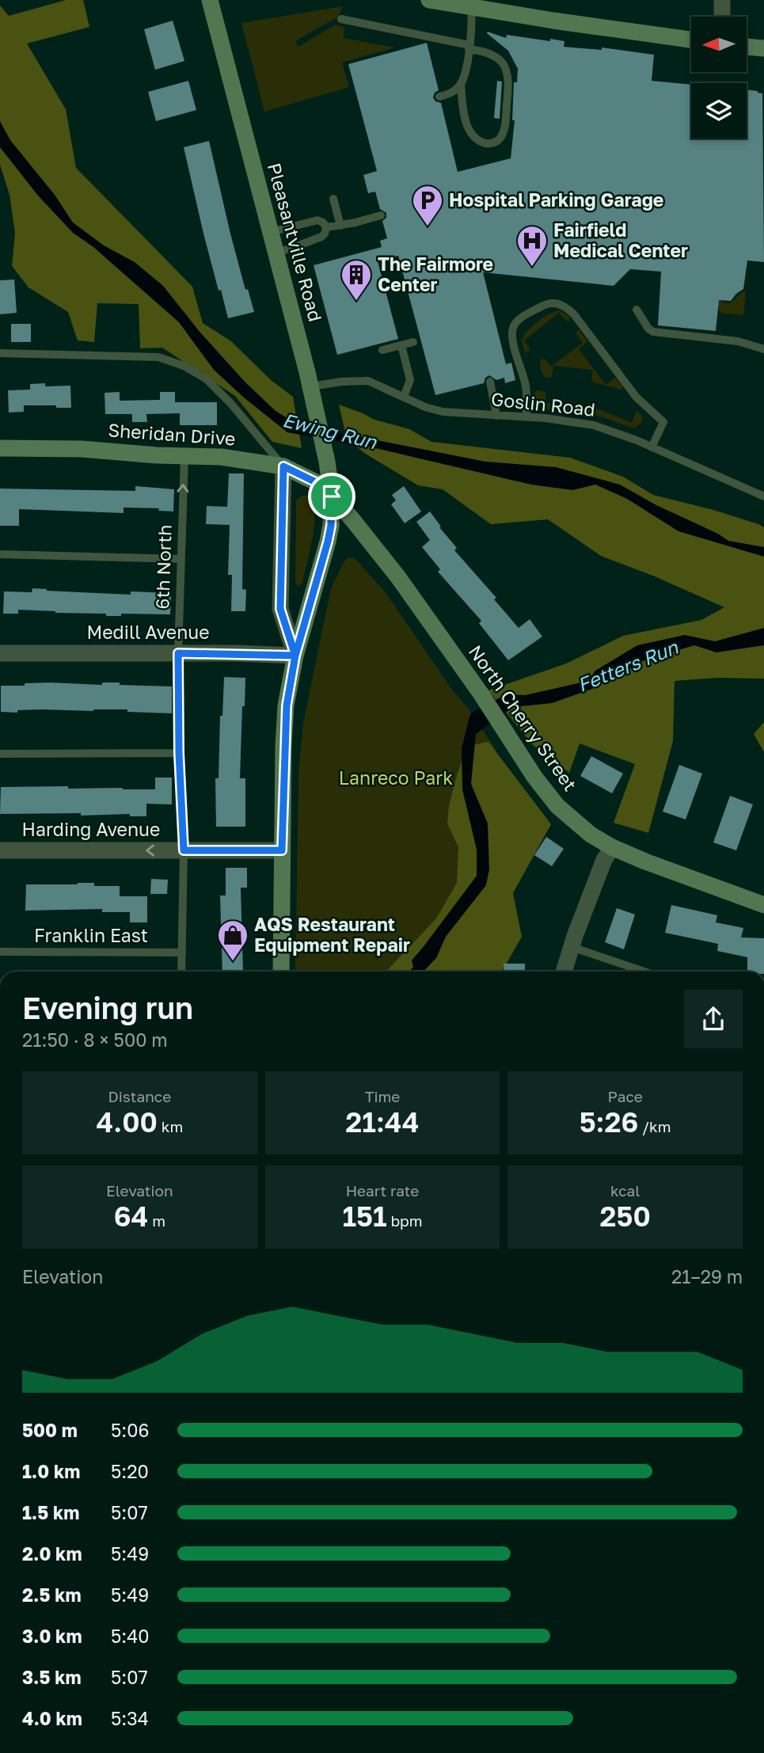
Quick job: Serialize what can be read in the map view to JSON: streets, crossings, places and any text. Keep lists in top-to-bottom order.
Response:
{
  "streets": {
    "main road": ["Pleasantville Road", "Sheridan Drive", "North Cherry Street"],
    "street": ["Medill Avenue", "Harding Avenue"],
    "lane": ["Goslin Road", "6th North", "Franklin East"]
  },
  "crossings": [
    ["Pleasantville Road", "Goslin Road"],
    ["Pleasantville Road", "Sheridan Drive"],
    ["Pleasantville Road", "Medill Avenue"],
    ["Pleasantville Road", "North Cherry Street"],
    ["Pleasantville Road", "Harding Avenue"],
    ["Sheridan Drive", "6th North"],
    ["Sheridan Drive", "North Cherry Street"],
    ["6th North", "Medill Avenue"],
    ["6th North", "Harding Avenue"],
    ["6th North", "Franklin East"]
  ],
  "one_way": ["Harding Avenue"],
  "water": ["Ewing Run", "Fetters Run"],
  "parks": ["Lanreco Park"],
  "places": {
    "parking": ["Hospital Parking Garage"],
    "hospital": ["Fairfield Medical Center"],
    "building": ["The Fairmore Center"],
    "shop": ["AQS Restaurant Equipment Repair"]
  },
  "north": "left",
  "page": {
    "heading": ["Evening run", "21:50 · 8 × 500 m"],
    "stats": [
      ["Distance", "4.00 km"],
      ["Time", "21:44"],
      ["Pace", "5:26 /km"],
      ["Elevation", "64 m"],
      ["Heart rate", "151 bpm"],
      ["kcal", "250"]
    ],
    "chart": ["Elevation", "21–29 m"],
    "list": [
      {
        "name": "500 m",
        "note": "5:06"
      },
      {
        "name": "1.0 km",
        "note": "5:20"
      },
      {
        "name": "1.5 km",
        "note": "5:07"
      },
      {
        "name": "2.0 km",
        "note": "5:49"
      },
      {
        "name": "2.5 km",
        "note": "5:49"
      },
      {
        "name": "3.0 km",
        "note": "5:40"
      },
      {
        "name": "3.5 km",
        "note": "5:07"
      },
      {
        "name": "4.0 km",
        "note": "5:34"
      }
    ]
  }
}
